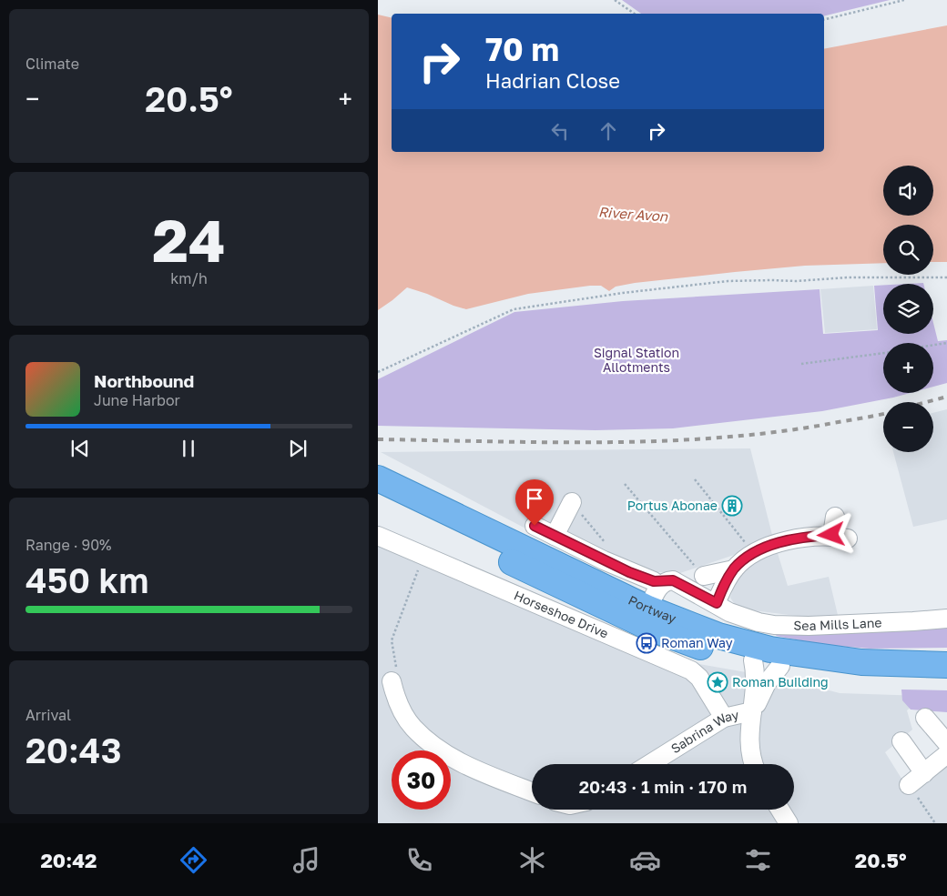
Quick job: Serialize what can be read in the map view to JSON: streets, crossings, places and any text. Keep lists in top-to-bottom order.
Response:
{
  "streets": {
    "highway": ["Portway"],
    "street": ["Horseshoe Drive", "Sea Mills Lane", "Sabrina Way"]
  },
  "crossings": [
    ["Horseshoe Drive", "Sabrina Way"]
  ],
  "water": ["River Avon"],
  "parks": ["Signal Station Allotments"],
  "places": {
    "building": ["Portus Abonae"],
    "bus stop": ["Roman Way"],
    "place": ["Roman Building"]
  },
  "page": {
    "tile": [
      "Climate",
      ["24", "km/h"],
      ["Range · 90%", "450 km"],
      ["Arrival", "20:43"]
    ],
    "turn": ["70 m", "Hadrian Close"],
    "heat": ["−", "20.5°", "+"],
    "map_buttons": ["+", "−"],
    "song": ["Northbound", "June Harbor"],
    "limit": "30",
    "trip": "20:43 · 1 min · 170 m",
    "tabs": ["20:42", "20.5°"]
  }
}
